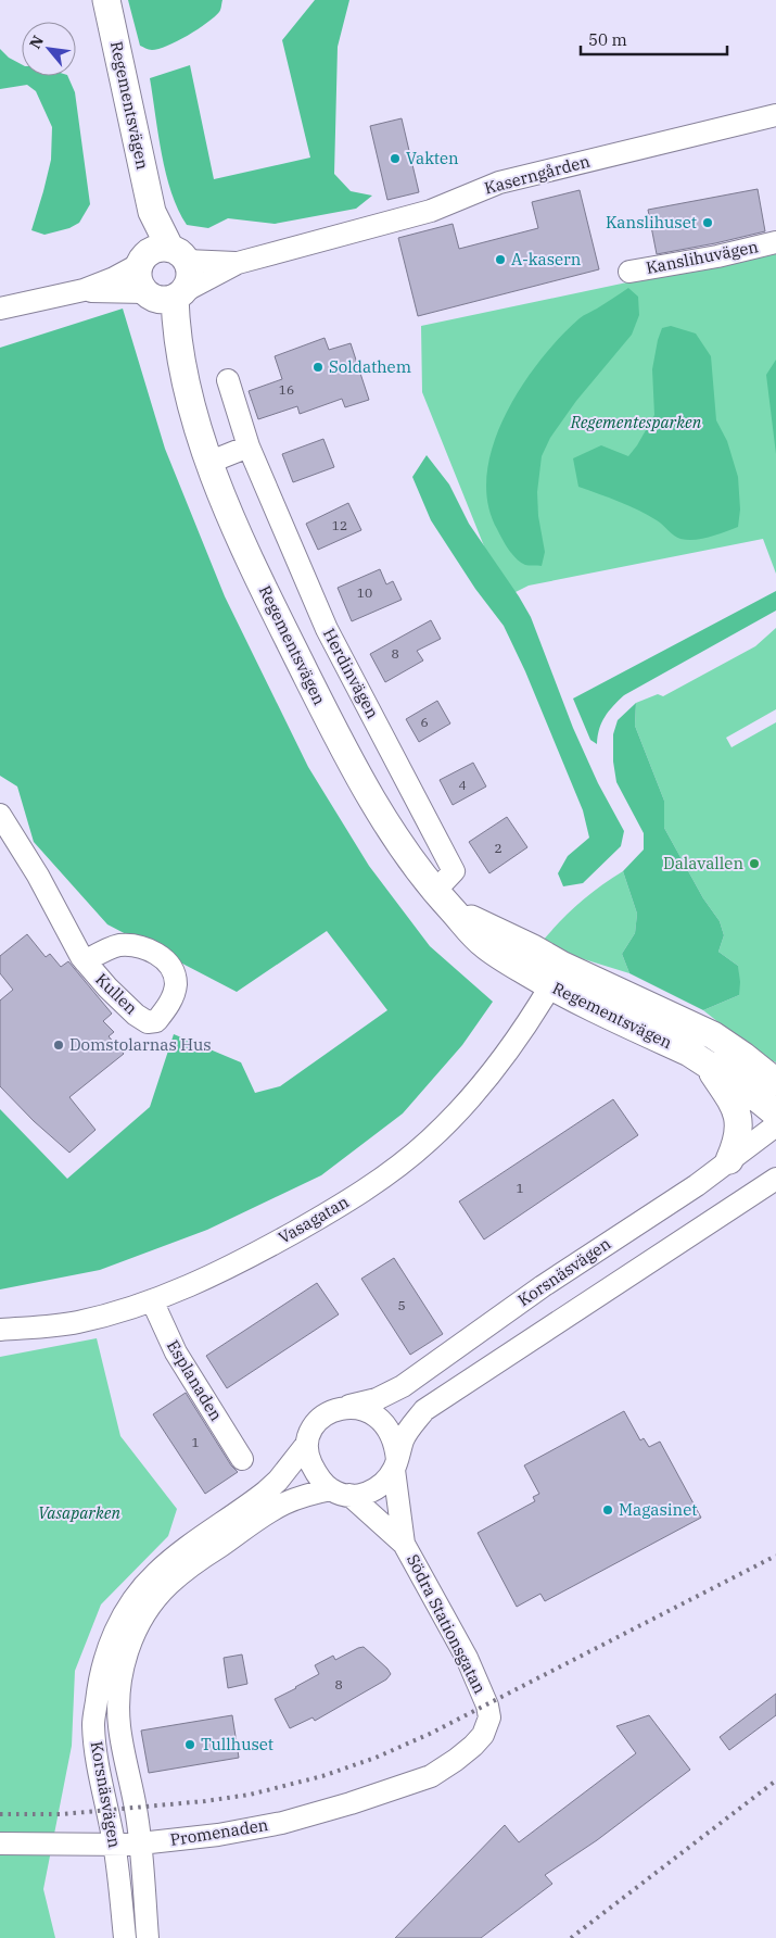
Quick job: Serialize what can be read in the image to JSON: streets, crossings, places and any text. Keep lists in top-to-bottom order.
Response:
{
  "streets": {
    "main road": ["Regementsvägen"],
    "street": [
      "Kaserngården",
      "Kanslihuvägen",
      "Herdinvägen",
      "Kullen",
      "Vasagatan",
      "Korsnäsvägen",
      "Esplanaden",
      "Södra Stationsgatan",
      "Promenaden"
    ]
  },
  "crossings": [
    ["Regementsvägen", "Kaserngården"],
    ["Regementsvägen", "Herdinvägen"],
    ["Regementsvägen", "Vasagatan"],
    ["Vasagatan", "Esplanaden"],
    ["Korsnäsvägen", "Södra Stationsgatan"],
    ["Korsnäsvägen", "Promenaden"],
    ["Södra Stationsgatan", "Promenaden"]
  ],
  "parks": ["Regementesparken", "Vasaparken"],
  "places": [
    "Vakten",
    "Kanslihuset",
    "A-kasern",
    "Soldathem",
    "Dalavallen",
    "Domstolarnas Hus",
    "Magasinet",
    "Tullhuset"
  ],
  "house_numbers": [
    "16",
    "12",
    "10",
    "8",
    "6",
    "4",
    "2",
    "1",
    "5",
    "1",
    "8"
  ],
  "scale_bar": "50 m",
  "north": "top left"
}
